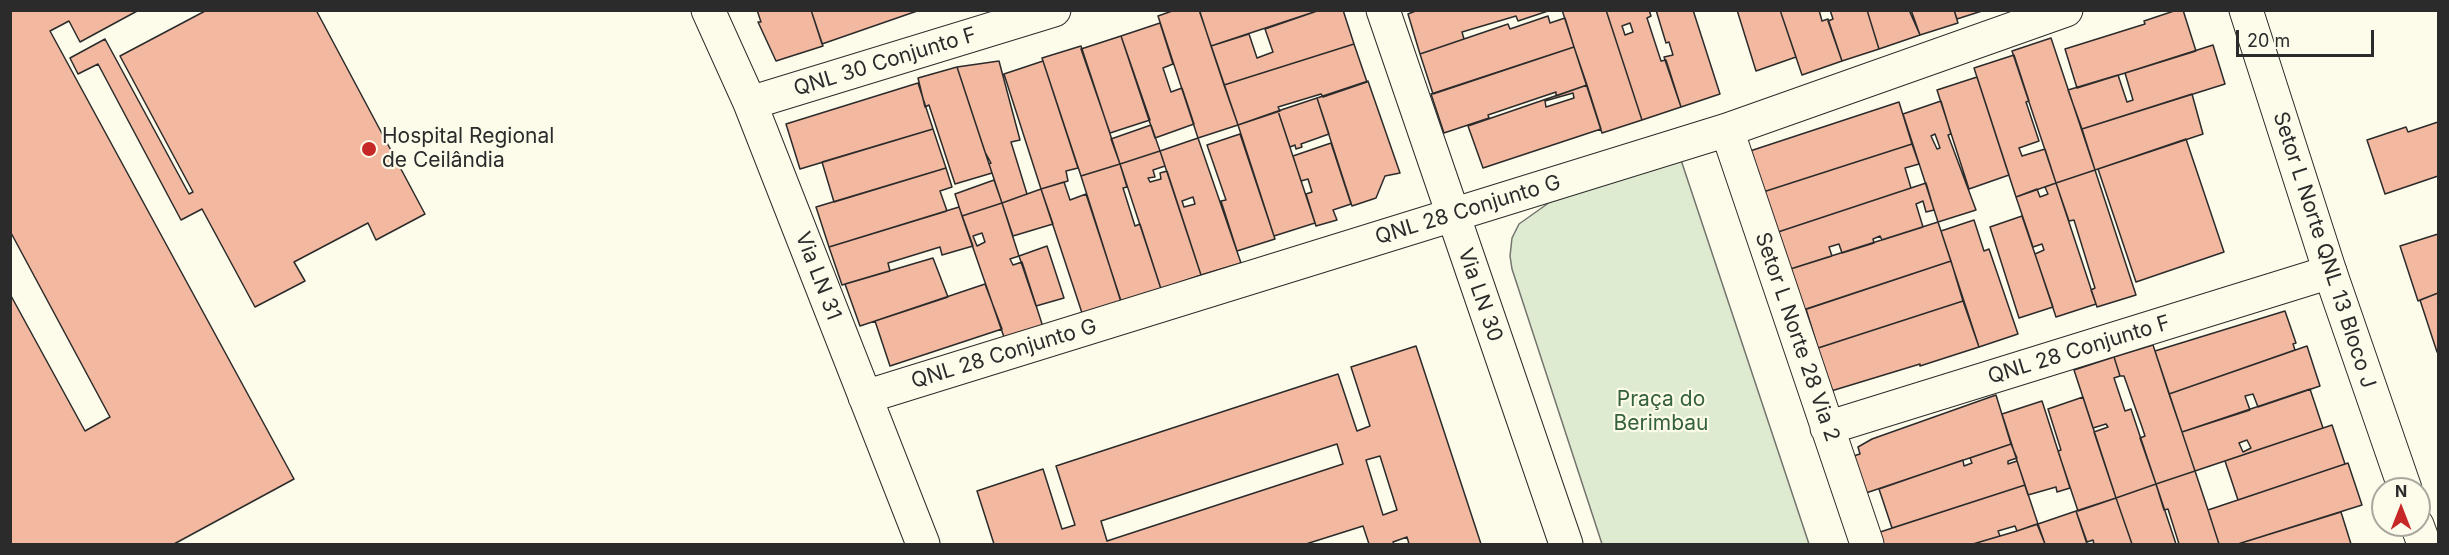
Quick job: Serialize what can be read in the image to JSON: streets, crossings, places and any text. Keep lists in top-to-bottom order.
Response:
{
  "streets": {
    "street": [
      "QNL 30 Conjunto F",
      "QNL 28 Conjunto G",
      "Setor L Norte QNL 13 Bloco J",
      "Via LN 31",
      "Via LN 30",
      "Setor L Norte 28 Via 2",
      "QNL 28 Conjunto F"
    ]
  },
  "crossings": [
    ["QNL 30 Conjunto F", "Via LN 31"],
    ["QNL 28 Conjunto G", "Via LN 31"],
    ["QNL 28 Conjunto G", "Via LN 30"],
    ["QNL 28 Conjunto G", "Setor L Norte 28 Via 2"],
    ["Setor L Norte QNL 13 Bloco J", "QNL 28 Conjunto F"],
    ["Setor L Norte 28 Via 2", "QNL 28 Conjunto F"]
  ],
  "parks": ["Praça do Berimbau"],
  "places": ["Hospital Regional de Ceilândia"],
  "scale_bar": "20 m",
  "north": "top"
}
